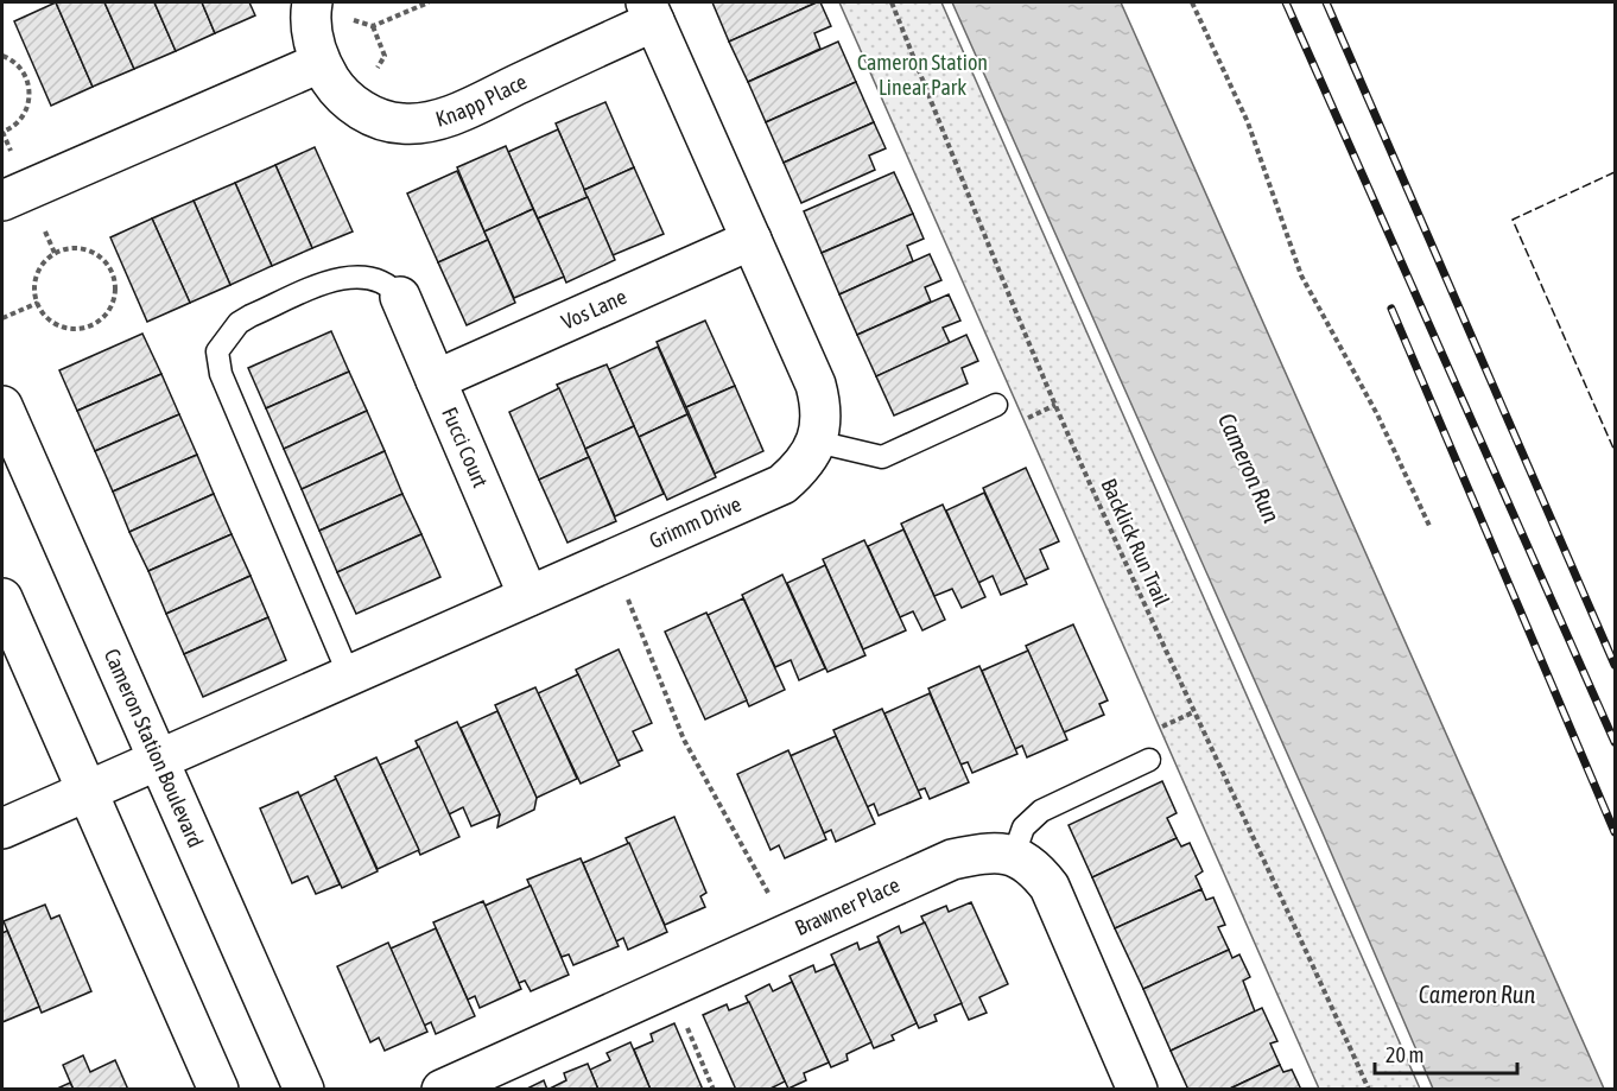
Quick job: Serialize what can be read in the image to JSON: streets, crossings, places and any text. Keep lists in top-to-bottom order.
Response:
{
  "streets": {
    "street": [
      "Knapp Place",
      "Vos Lane",
      "Fucci Court",
      "Grimm Drive",
      "Cameron Station Boulevard",
      "Brawner Place"
    ],
    "path": ["Backlick Run Trail"]
  },
  "crossings": [
    ["Knapp Place", "Grimm Drive"],
    ["Vos Lane", "Fucci Court"],
    ["Vos Lane", "Grimm Drive"],
    ["Fucci Court", "Grimm Drive"],
    ["Grimm Drive", "Cameron Station Boulevard"]
  ],
  "water": ["Cameron Run"],
  "parks": ["Cameron Station Linear Park"],
  "scale_bar": "20 m"
}
